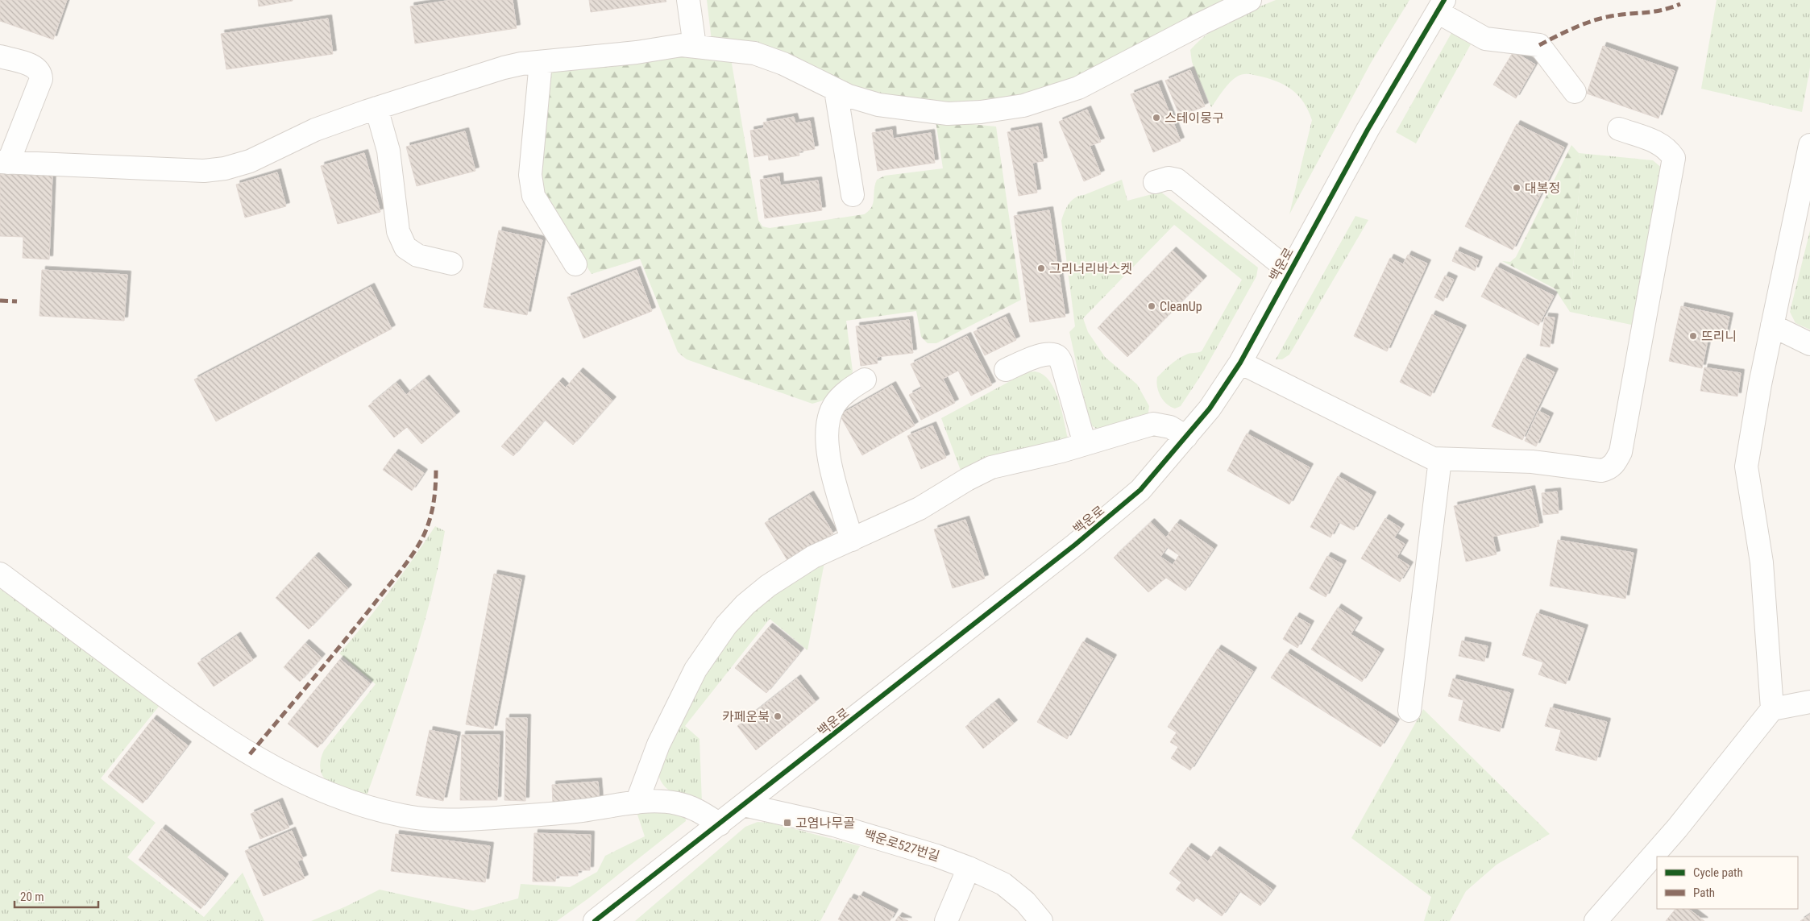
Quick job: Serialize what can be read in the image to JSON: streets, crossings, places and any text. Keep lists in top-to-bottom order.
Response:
{
  "streets": {
    "street": ["백운로", "백운로527번길"]
  },
  "crossings": [
    ["백운로", "백운로527번길"]
  ],
  "places": {
    "other": [
      "스테이뭉구",
      "대복정",
      "그리너리바스켓",
      "CleanUp",
      "뜨리니",
      "카페운북"
    ],
    "transit": ["고염나무골"]
  },
  "legend": ["Cycle path", "Path"],
  "scale_bar": "20 m"
}
